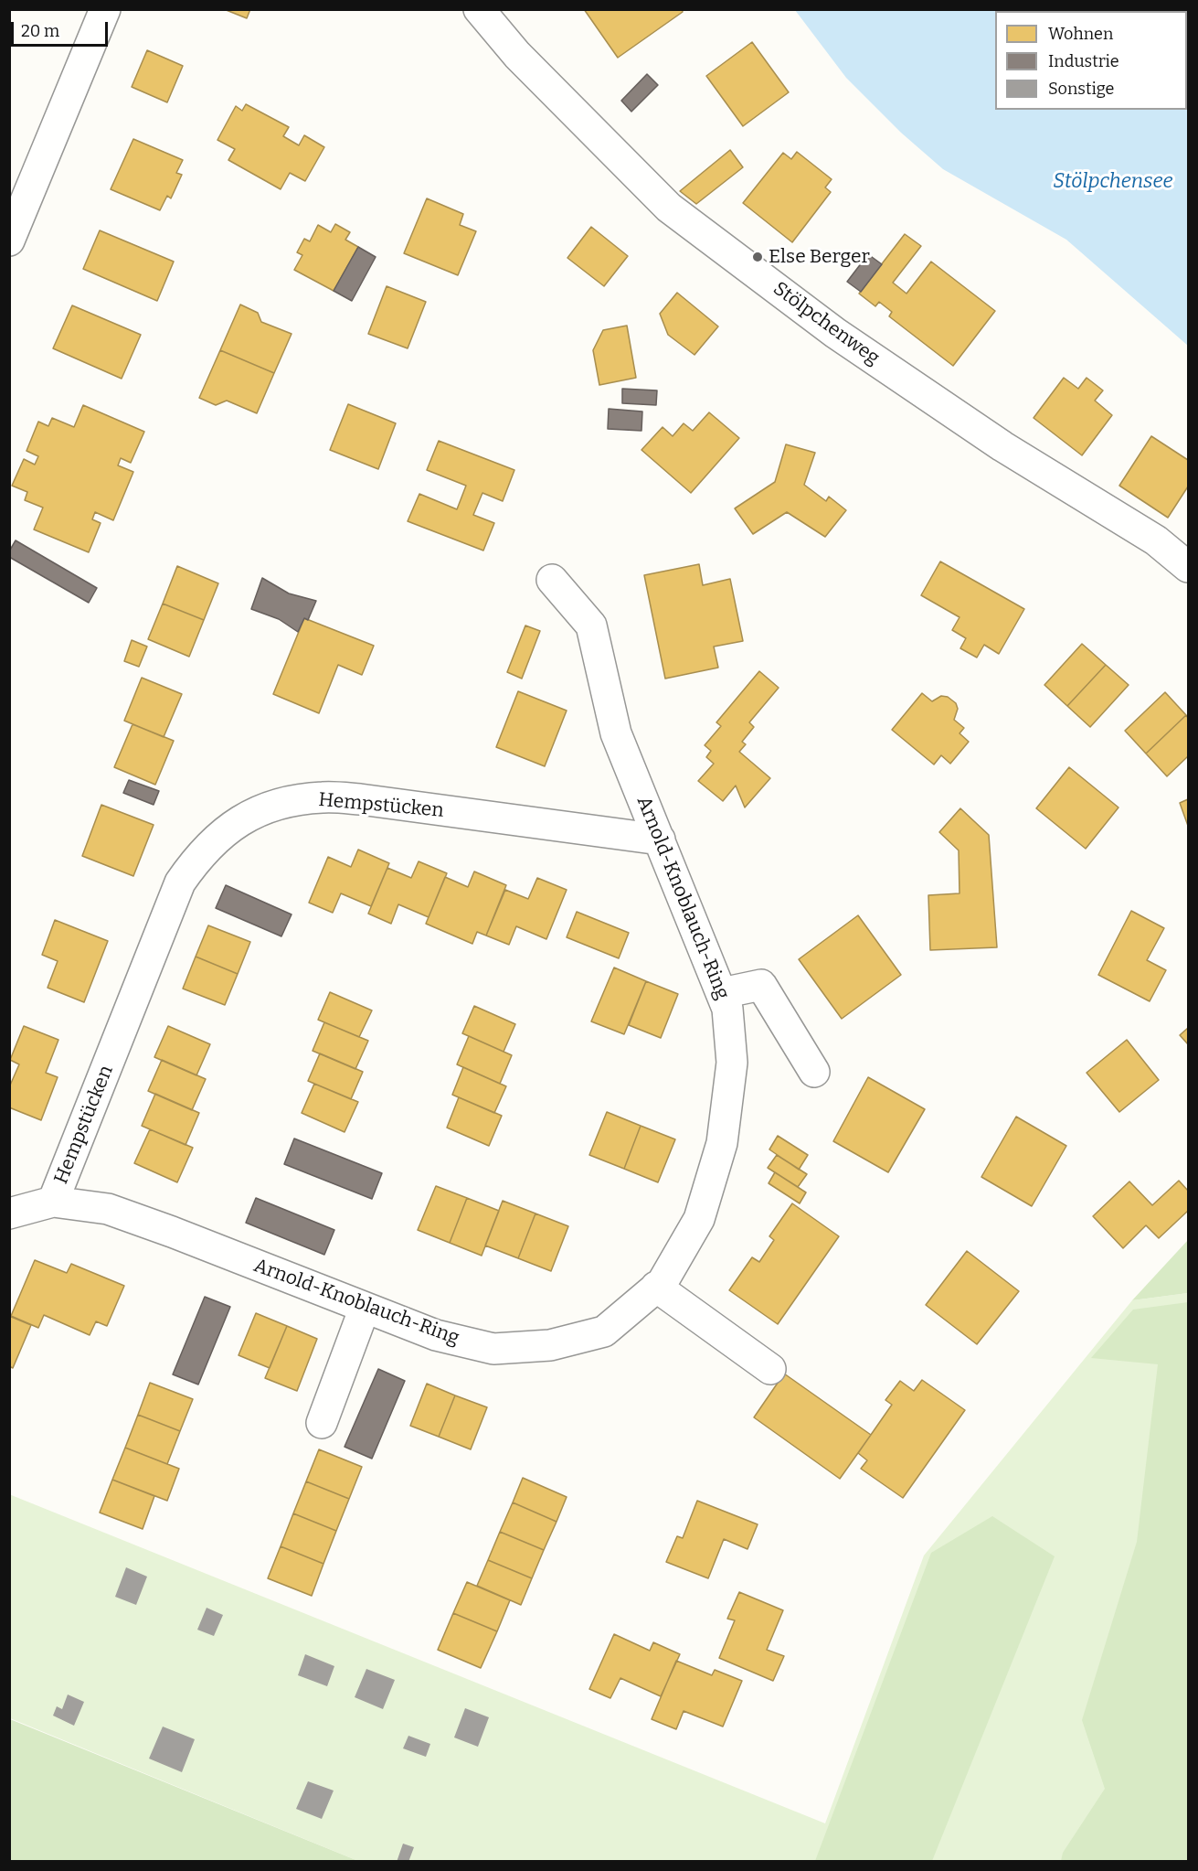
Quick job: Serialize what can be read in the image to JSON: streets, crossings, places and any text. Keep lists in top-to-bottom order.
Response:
{
  "streets": {
    "street": ["Stölpchenweg", "Hempstücken", "Arnold-Knoblauch-Ring"]
  },
  "crossings": [
    ["Hempstücken", "Arnold-Knoblauch-Ring"]
  ],
  "water": ["Stölpchensee"],
  "places": ["Else Berger"],
  "legend": ["Wohnen", "Industrie", "Sonstige"],
  "scale_bar": "20 m"
}
